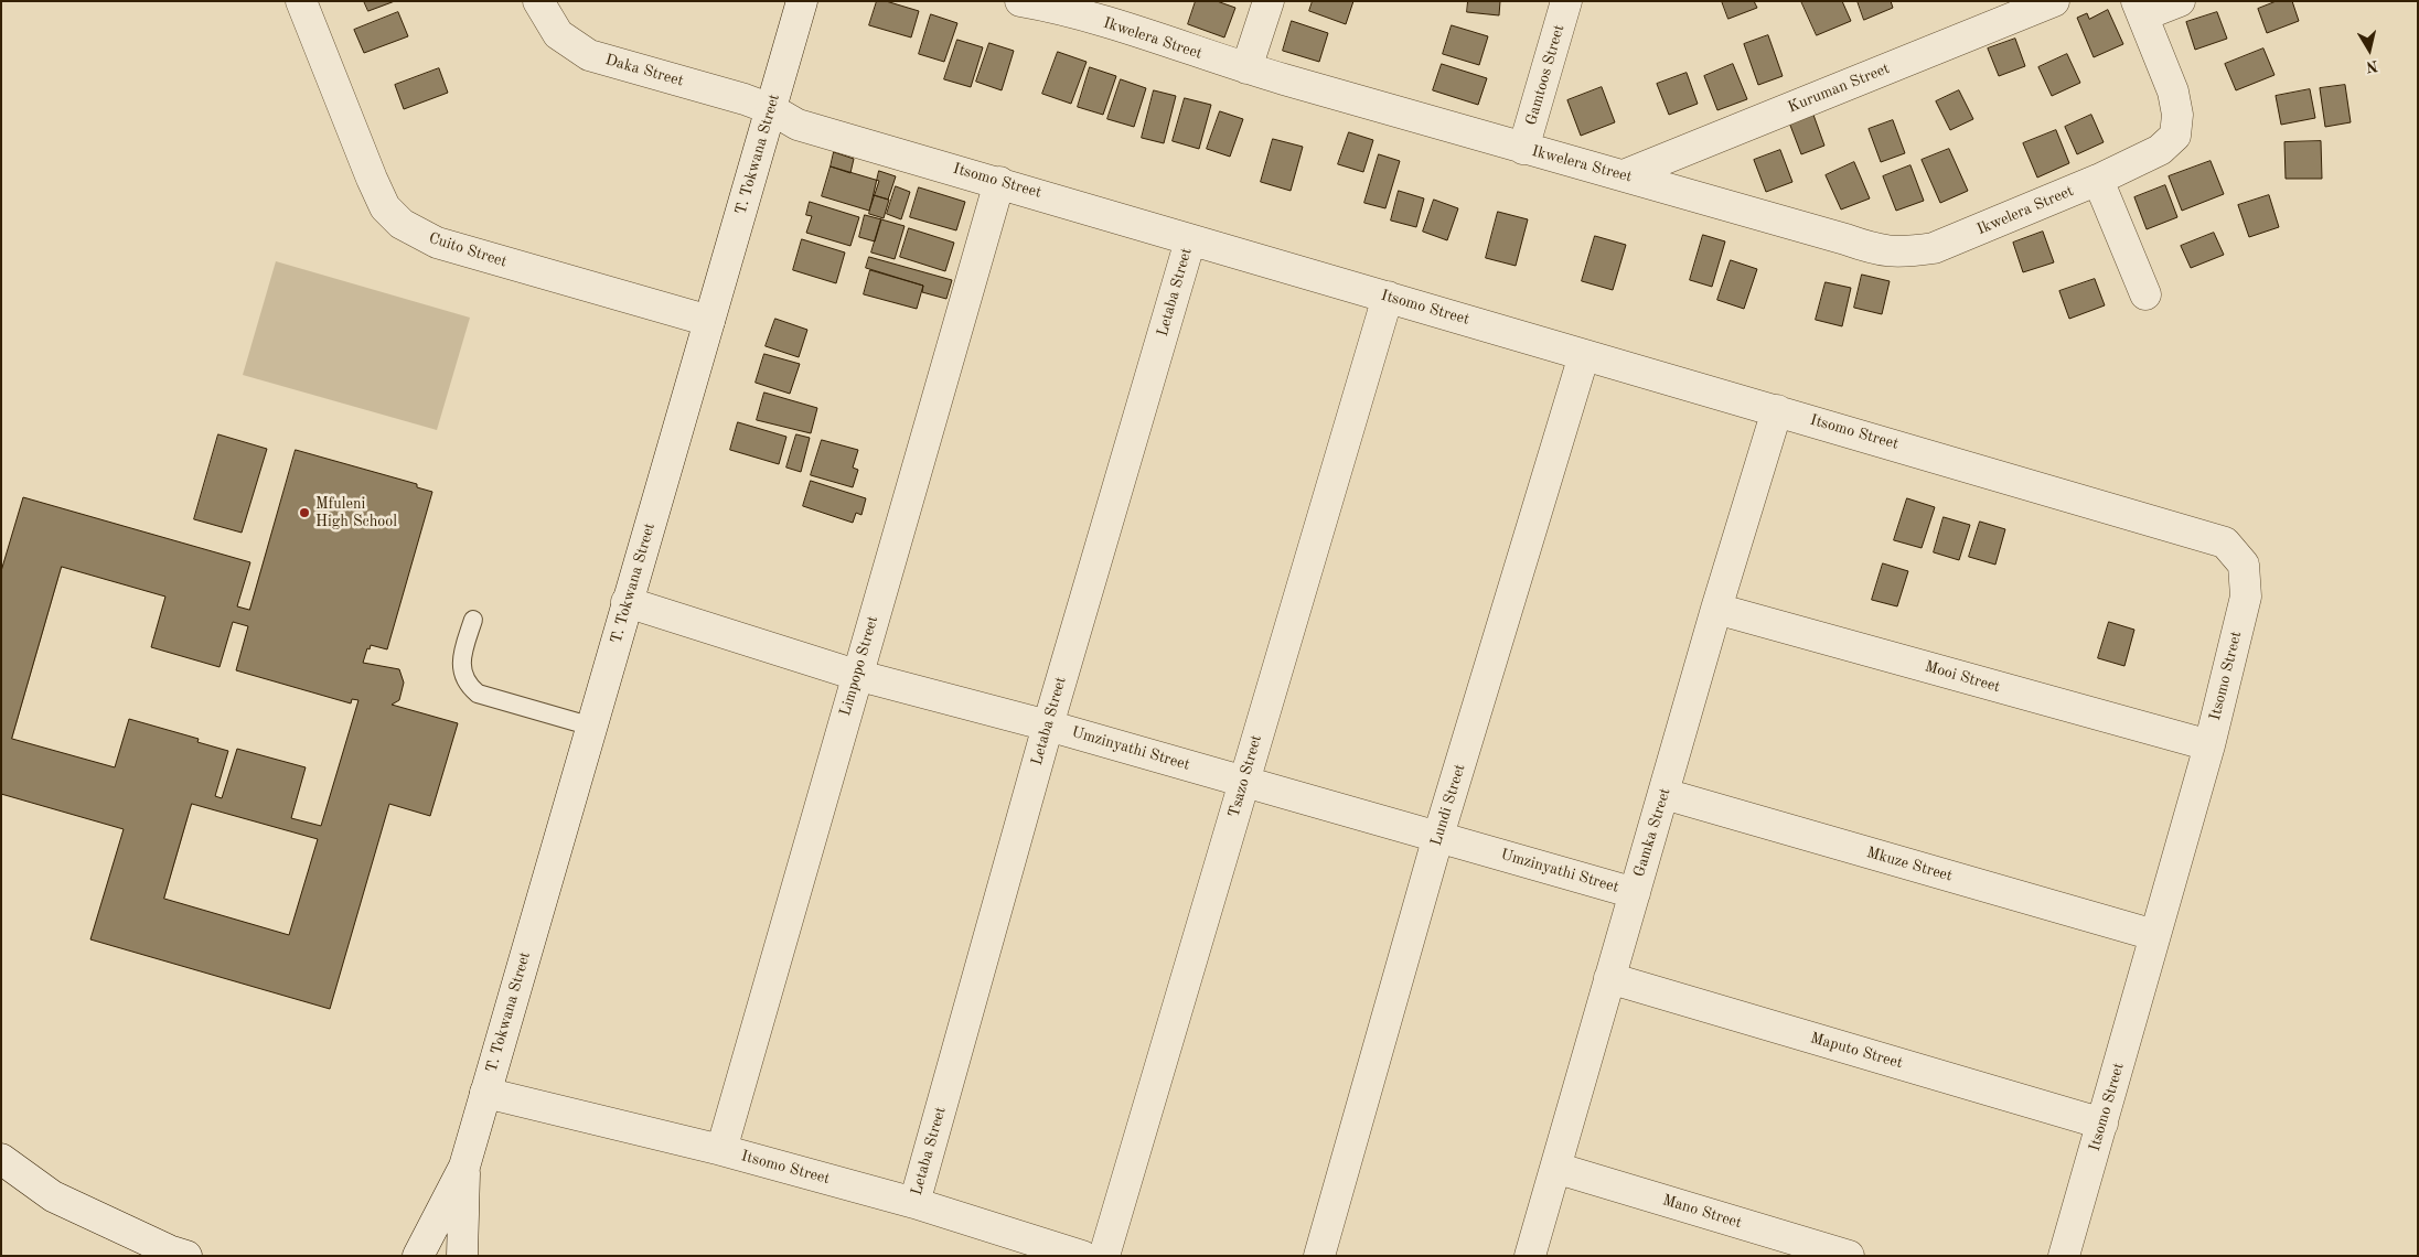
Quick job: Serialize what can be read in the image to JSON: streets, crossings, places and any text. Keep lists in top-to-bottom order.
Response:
{
  "streets": {
    "street": [
      "Ikwelera Street",
      "Daka Street",
      "Gamtoos Street",
      "Kuruman Street",
      "T. Tokwana Street",
      "Itsomo Street",
      "Cuito Street",
      "Letaba Street",
      "Limpopo Street",
      "Mooi Street",
      "Umzinyathi Street",
      "Tsazo Street",
      "Lundi Street",
      "Gamka Street",
      "Mkuze Street",
      "Maputo Street",
      "Mano Street"
    ]
  },
  "crossings": [
    ["Ikwelera Street", "Gamtoos Street"],
    ["Ikwelera Street", "Kuruman Street"],
    ["Daka Street", "T. Tokwana Street"],
    ["Daka Street", "Itsomo Street"],
    ["T. Tokwana Street", "Itsomo Street"],
    ["T. Tokwana Street", "Cuito Street"],
    ["T. Tokwana Street", "Umzinyathi Street"],
    ["Itsomo Street", "Letaba Street"],
    ["Itsomo Street", "Limpopo Street"],
    ["Itsomo Street", "Mooi Street"],
    ["Itsomo Street", "Tsazo Street"],
    ["Itsomo Street", "Lundi Street"],
    ["Itsomo Street", "Gamka Street"],
    ["Itsomo Street", "Mkuze Street"],
    ["Itsomo Street", "Maputo Street"],
    ["Letaba Street", "Umzinyathi Street"],
    ["Limpopo Street", "Umzinyathi Street"],
    ["Mooi Street", "Gamka Street"],
    ["Umzinyathi Street", "Tsazo Street"],
    ["Umzinyathi Street", "Lundi Street"],
    ["Umzinyathi Street", "Gamka Street"],
    ["Gamka Street", "Mkuze Street"],
    ["Gamka Street", "Maputo Street"],
    ["Gamka Street", "Mano Street"]
  ],
  "places": ["Mfuleni High School"],
  "north": "bottom"
}
